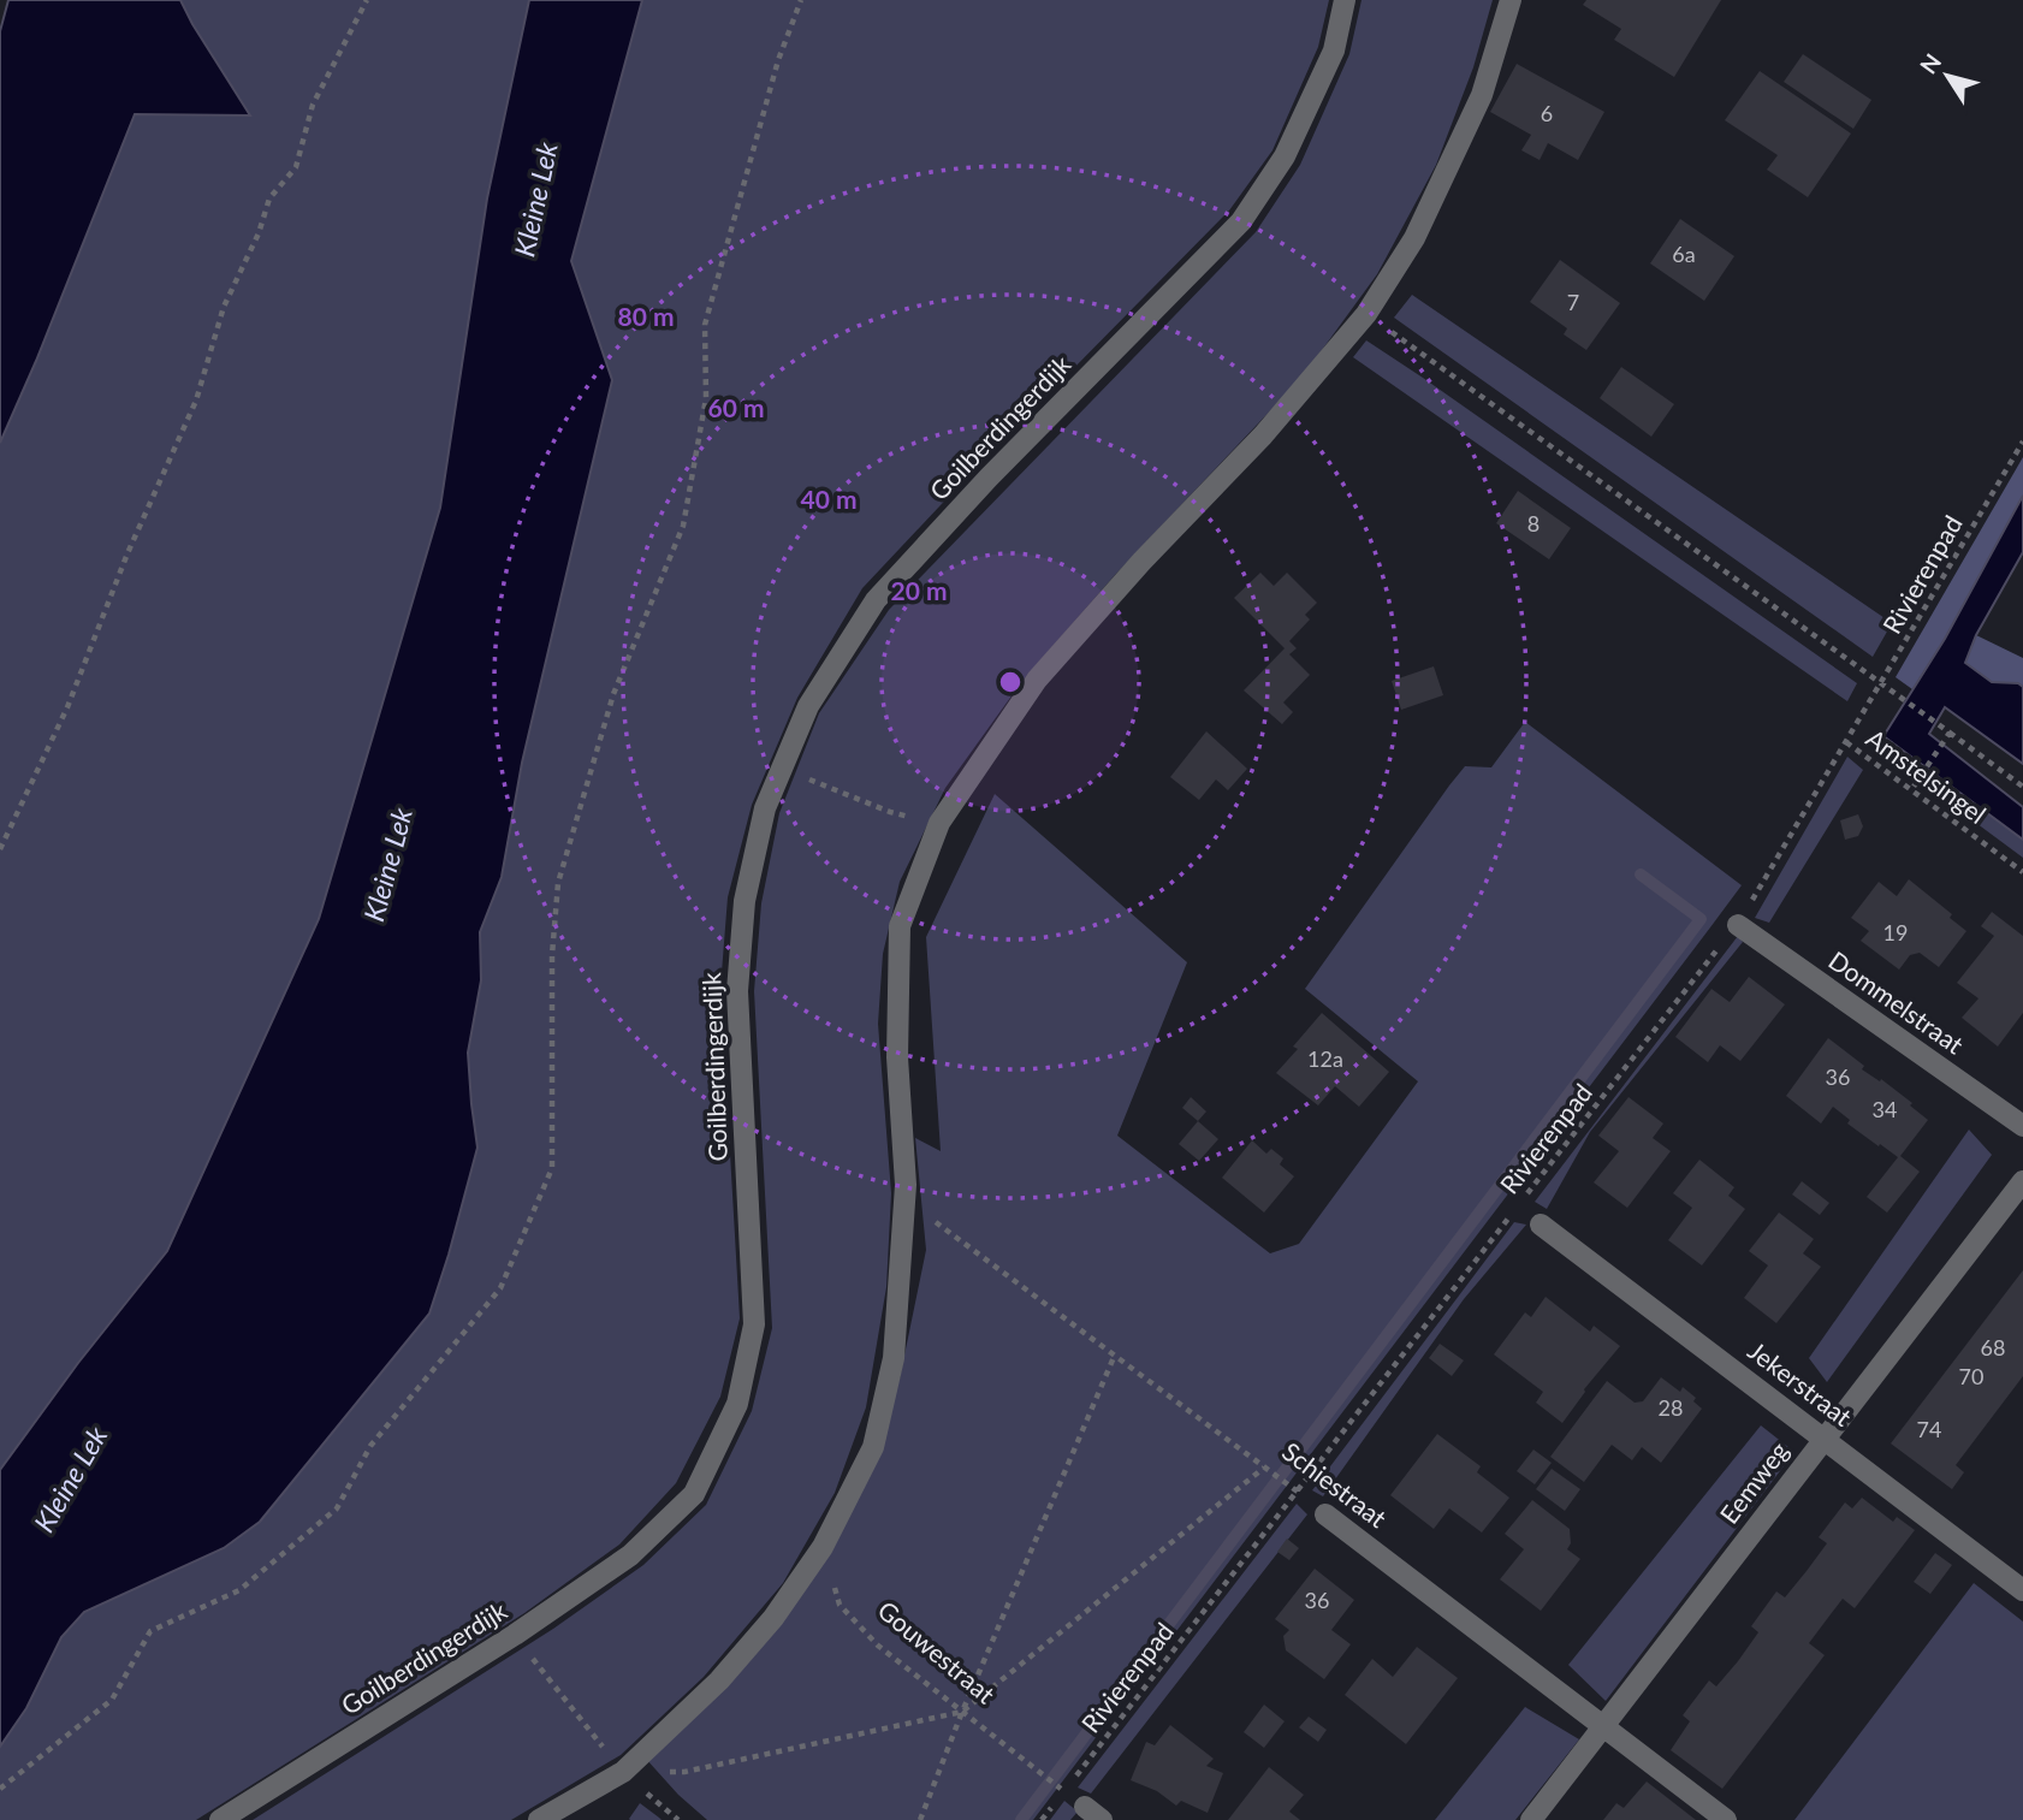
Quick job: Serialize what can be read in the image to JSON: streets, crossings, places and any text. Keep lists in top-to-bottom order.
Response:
{
  "streets": {
    "street": [
      "Goilberdingerdijk",
      "Dommelstraat",
      "Jekerstraat",
      "Eemweg",
      "Schiestraat"
    ],
    "path": ["Rivierenpad", "Amstelsingel", "Gouwestraat"]
  },
  "crossings": [
    ["Rivierenpad", "Amstelsingel"],
    ["Rivierenpad", "Dommelstraat"],
    ["Rivierenpad", "Schiestraat"],
    ["Jekerstraat", "Eemweg"],
    ["Eemweg", "Schiestraat"]
  ],
  "water": ["Kleine Lek"],
  "house_numbers": [
    "6",
    "6a",
    "7",
    "8",
    "19",
    "12a",
    "36",
    "34",
    "68",
    "70",
    "28",
    "74",
    "36"
  ],
  "north": "top left",
  "rings": [
    "80 m",
    "60 m",
    "40 m",
    "20 m"
  ]
}
